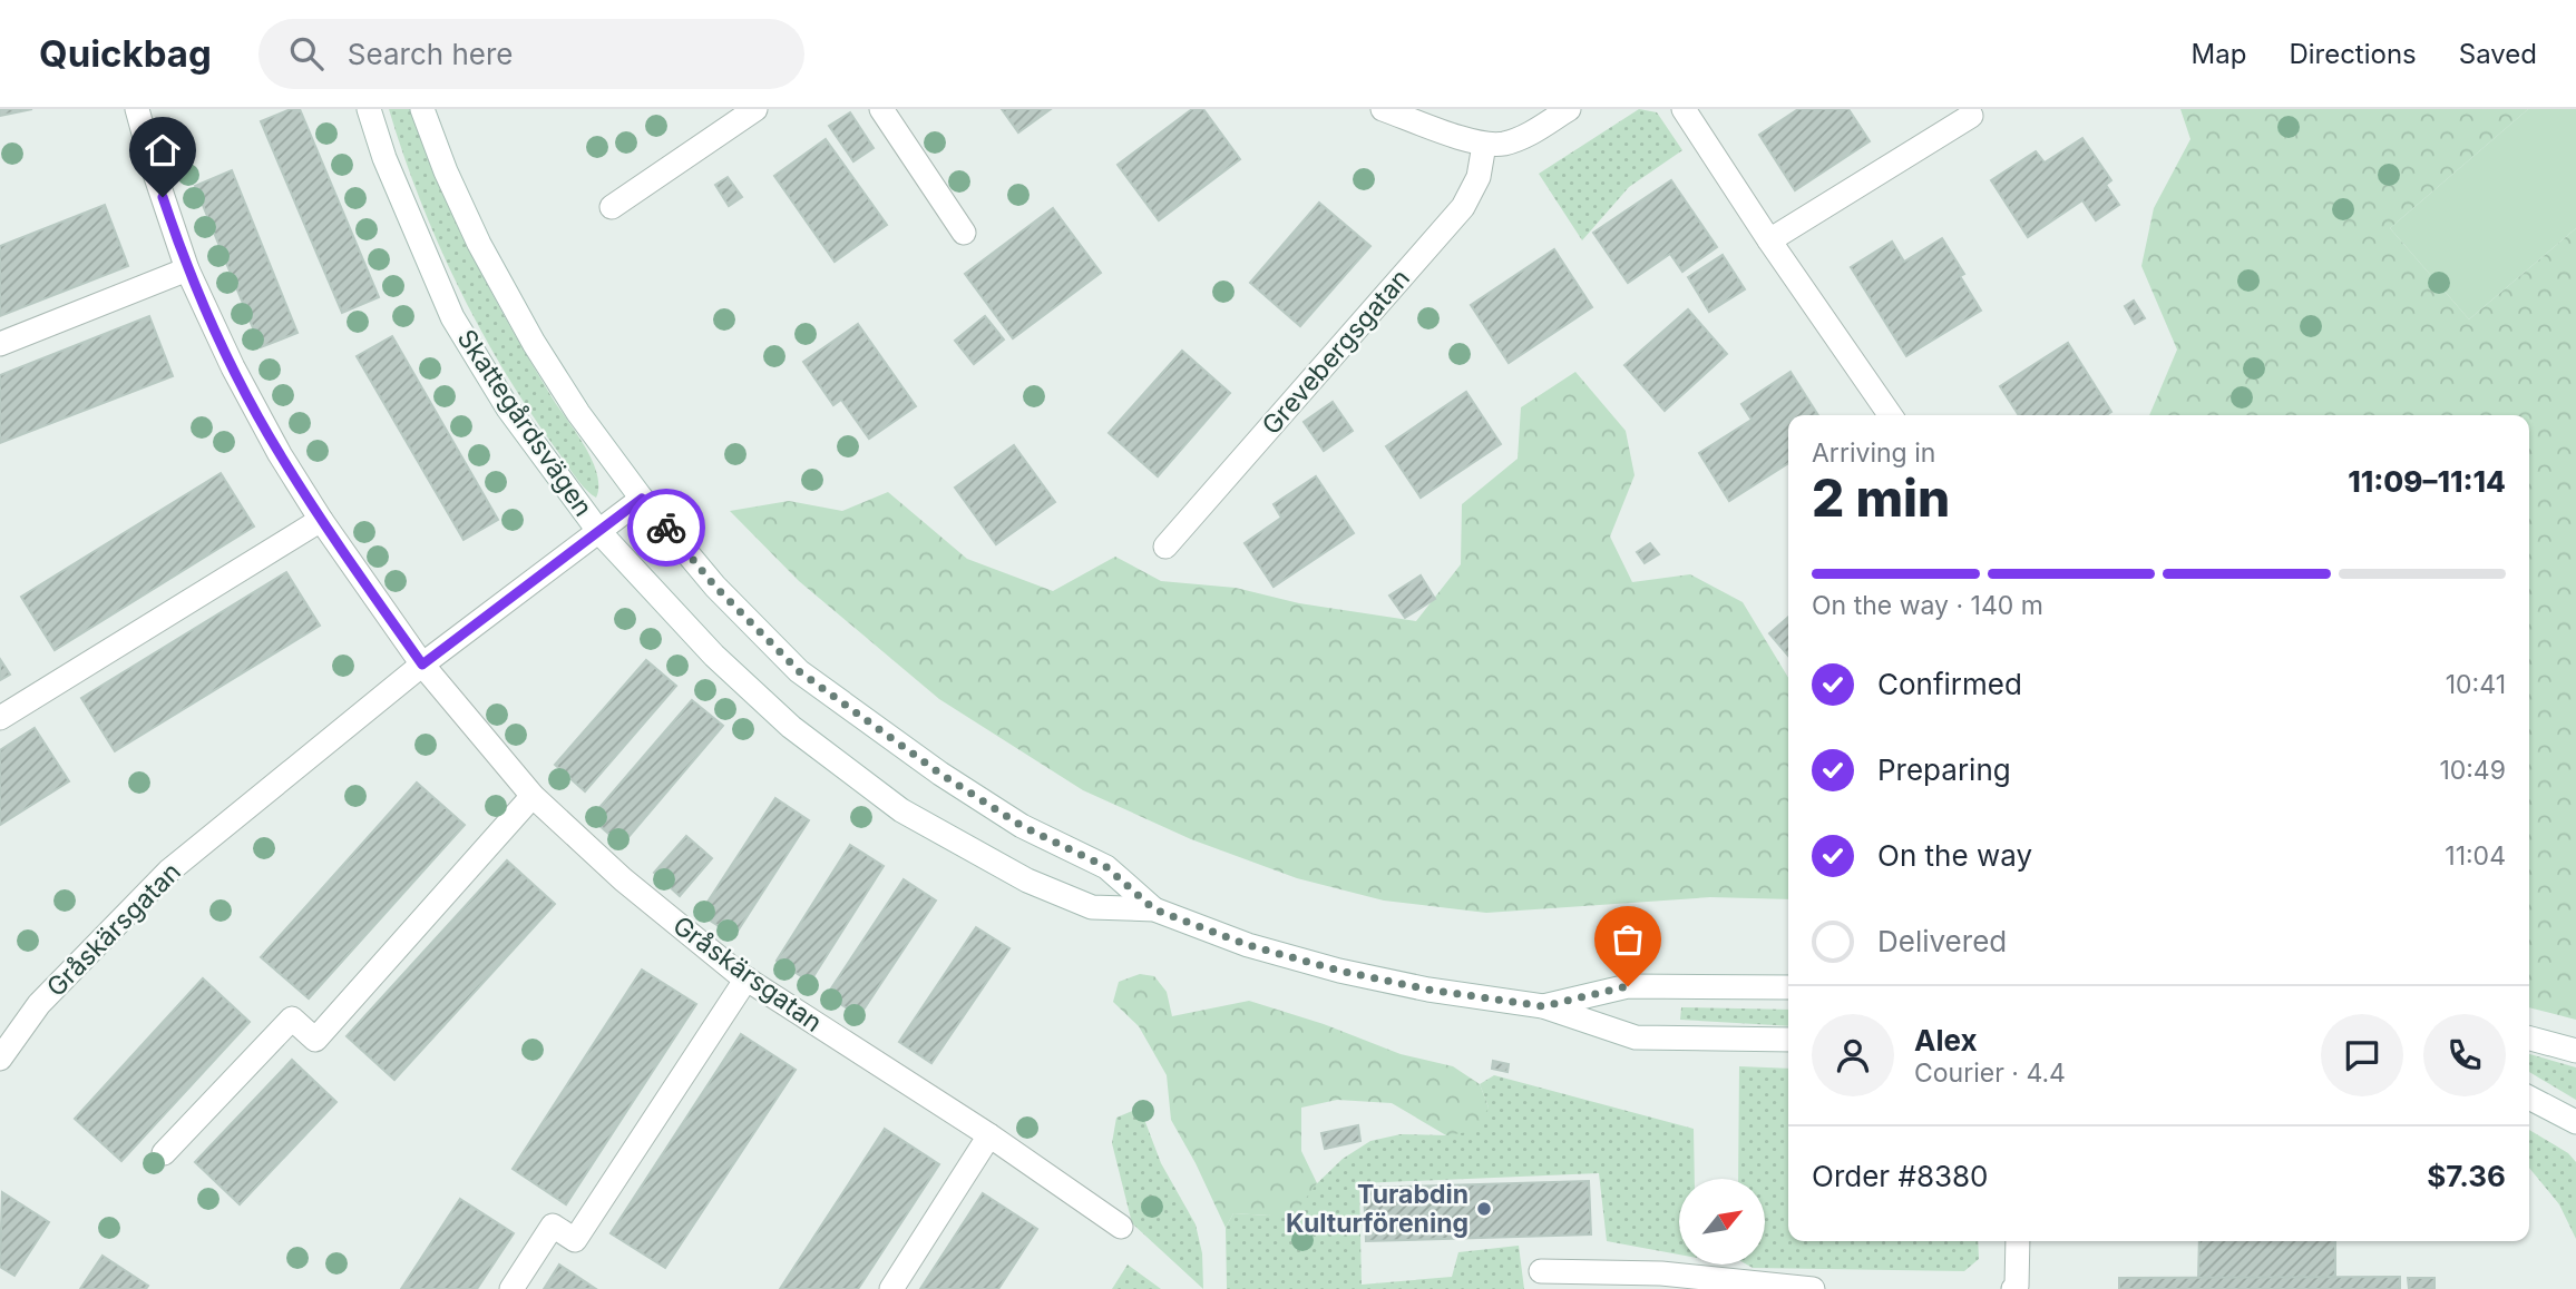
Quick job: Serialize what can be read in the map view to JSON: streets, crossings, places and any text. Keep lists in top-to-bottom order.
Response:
{
  "streets": {
    "street": ["Grevebergsgatan", "Skattegårdsvägen", "Gråskärsgatan"]
  },
  "crossings": [
    ["Skattegårdsvägen", "Gråskärsgatan"]
  ],
  "places": ["Turabdin Kulturförening"],
  "north": "top right",
  "page": {
    "header": "Quickbag",
    "search": "Search here",
    "nav": ["Map", "Directions", "Saved"],
    "heading": ["2 min", "Arriving in", "11:09–11:14"],
    "panel": [
      "Alex",
      "Courier · 4.4",
      "Order #8380",
      "$7.36"
    ],
    "bar": "On the way · 140 m",
    "list": [
      ["Confirmed", "10:41"],
      ["Preparing", "10:49"],
      ["On the way", "11:04"],
      "Delivered"
    ]
  }
}
